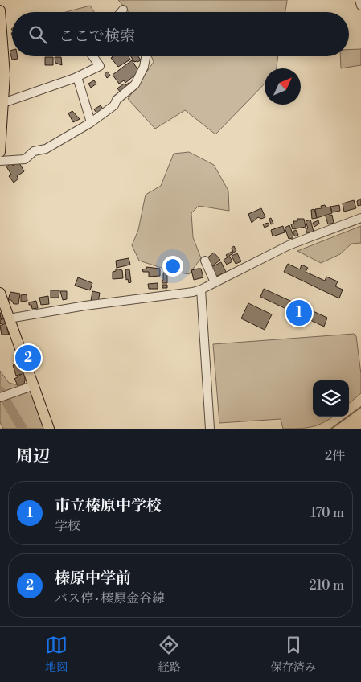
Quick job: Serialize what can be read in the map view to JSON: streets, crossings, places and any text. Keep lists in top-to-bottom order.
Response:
{
  "north": "top right",
  "page": {
    "search": "ここで検索",
    "pins": ["1", "2"],
    "heading": ["周辺", "2件"],
    "list": [
      {
        "mark": "1",
        "name": "市立榛原中学校",
        "note": "学校",
        "value": "170 m"
      },
      {
        "mark": "2",
        "name": "榛原中学前",
        "note": "バス停 · 榛原金谷線",
        "value": "210 m"
      }
    ],
    "nav": ["地図", "経路", "保存済み"]
  }
}
